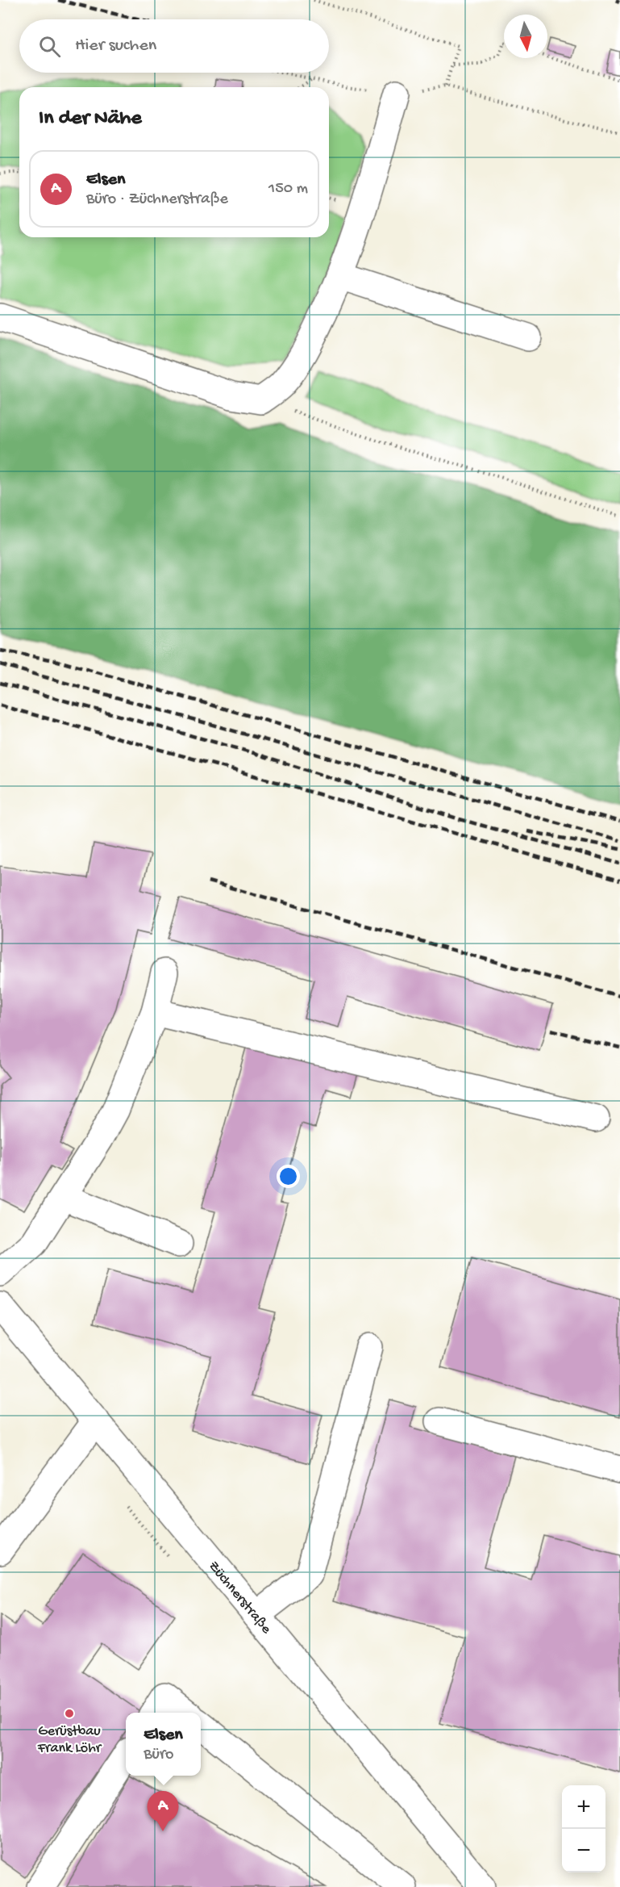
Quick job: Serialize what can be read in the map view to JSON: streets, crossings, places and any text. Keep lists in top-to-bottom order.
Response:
{
  "streets": {
    "street": ["Züchnerstraße"]
  },
  "places": ["Gerüstbau Frank Löhr"],
  "north": "bottom",
  "page": {
    "search": "Hier suchen",
    "heading": "In der Nähe",
    "list": [
      {
        "mark": "A",
        "name": "Elsen",
        "note": "Büro · Züchnerstraße",
        "value": "150 m"
      }
    ],
    "popup": ["Elsen", "Büro"],
    "map_buttons": ["+", "−"],
    "pins": "A"
  }
}
